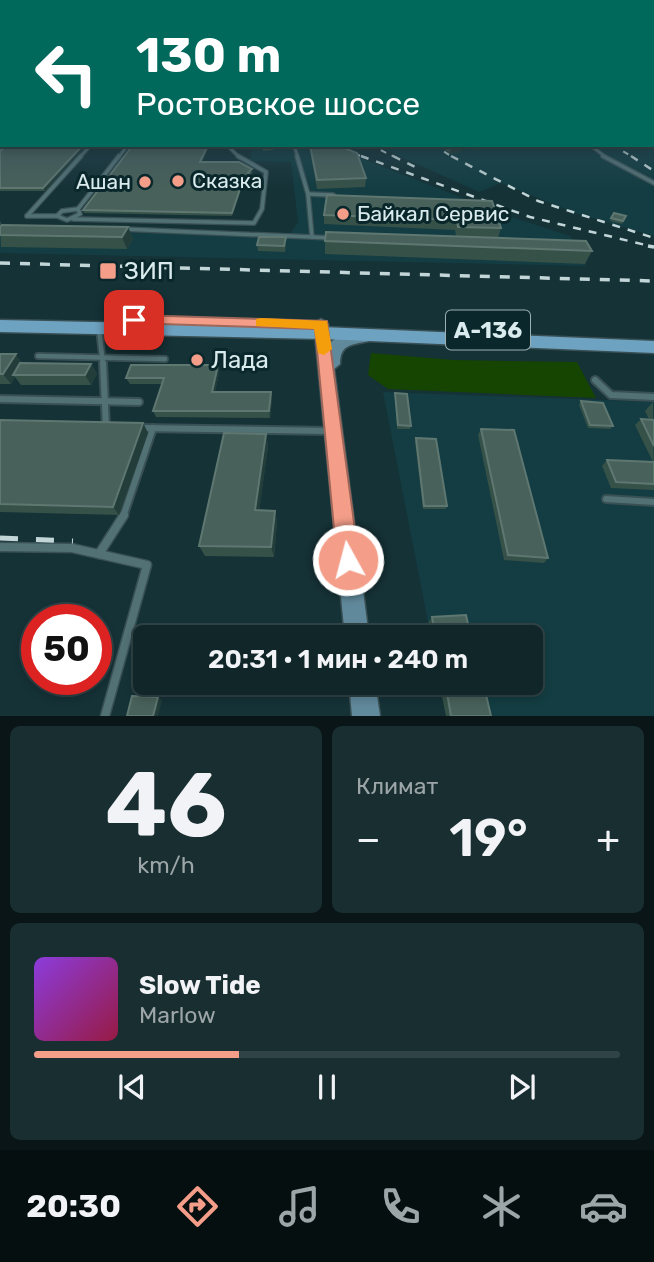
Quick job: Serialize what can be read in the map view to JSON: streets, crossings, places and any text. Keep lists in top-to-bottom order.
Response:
{
  "streets": {
    "main road": ["А-136"]
  },
  "places": {
    "other": [
      "Сказка",
      "Ашан",
      "Байкал Сервис",
      "Лада"
    ],
    "transit": ["ЗИП"]
  },
  "page": {
    "turn": ["130 m", "Ростовское шоссе"],
    "limit": "50",
    "trip": "20:31 · 1 мин · 240 m",
    "tile": [
      ["46", "km/h"],
      "Климат"
    ],
    "heat": ["−", "19°", "+"],
    "song": ["Slow Tide", "Marlow"],
    "tabs": "20:30"
  }
}
